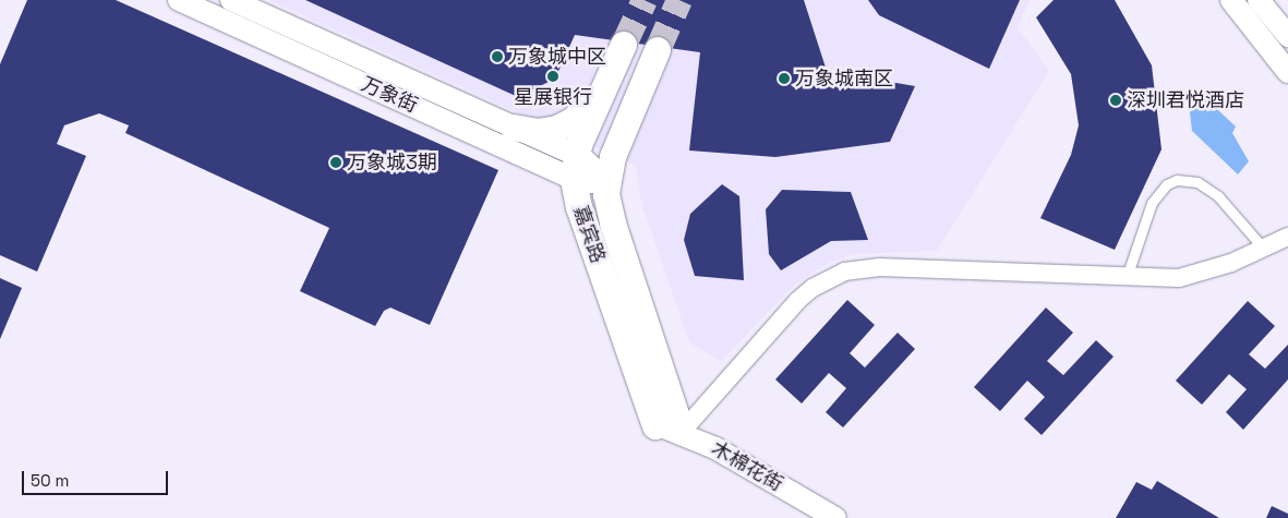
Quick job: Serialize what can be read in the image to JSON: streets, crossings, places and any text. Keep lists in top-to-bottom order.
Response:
{
  "streets": {
    "main road": ["嘉宾路"],
    "street": ["万象街", "木棉花街"]
  },
  "crossings": [
    ["万象街", "嘉宾路"],
    ["嘉宾路", "木棉花街"]
  ],
  "places": [
    "万象城中区",
    "星展银行",
    "万象城南区",
    "深圳君悦酒店",
    "万象城3期"
  ],
  "scale_bar": "50 m"
}
